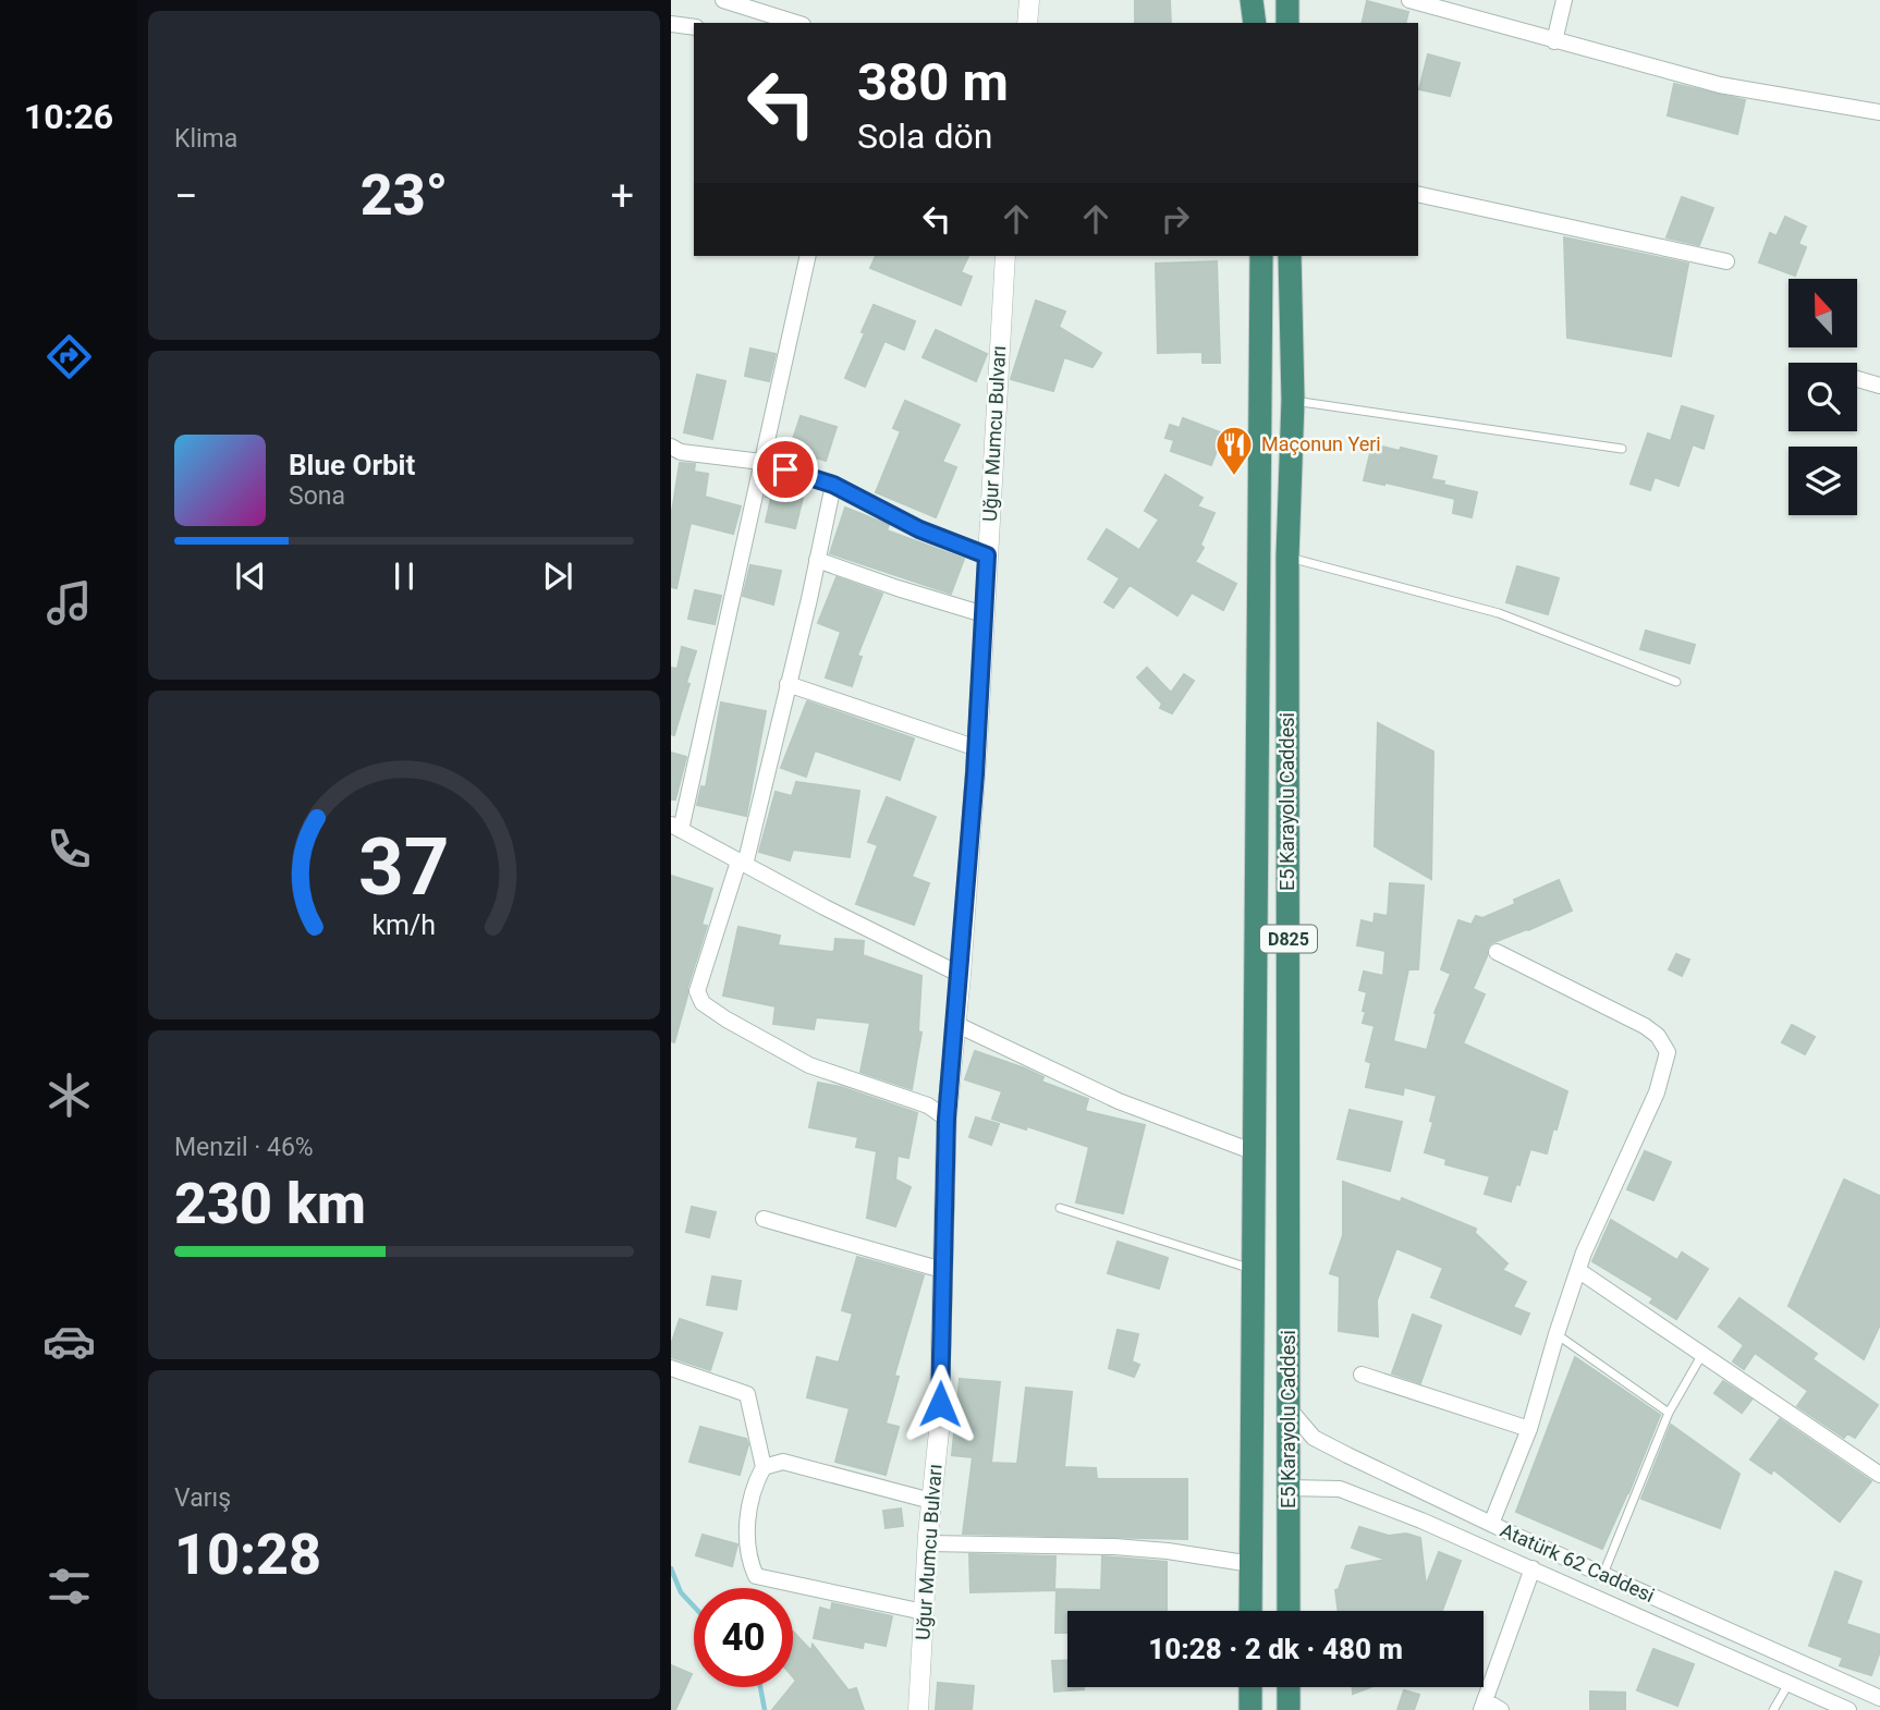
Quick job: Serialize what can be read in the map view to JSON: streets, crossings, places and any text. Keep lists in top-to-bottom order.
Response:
{
  "streets": {
    "highway": ["E5 Karayolu Caddesi", "D825"],
    "street": ["Uğur Mumcu Bulvarı", "Atatürk 62 Caddesi"]
  },
  "crossings": [
    ["E5 Karayolu Caddesi", "Atatürk 62 Caddesi"]
  ],
  "places": {
    "restaurant": ["Maçonun Yeri"]
  },
  "north": "top",
  "page": {
    "tabs": "10:26",
    "tile": [
      "Klima",
      ["Menzil · 46%", "230 km"],
      ["Varış", "10:28"]
    ],
    "turn": ["380 m", "Sola dön"],
    "heat": ["−", "23°", "+"],
    "song": ["Blue Orbit", "Sona"],
    "limit": "40",
    "trip": "10:28 · 2 dk · 480 m",
    "gauge": ["37", "km/h"]
  }
}
